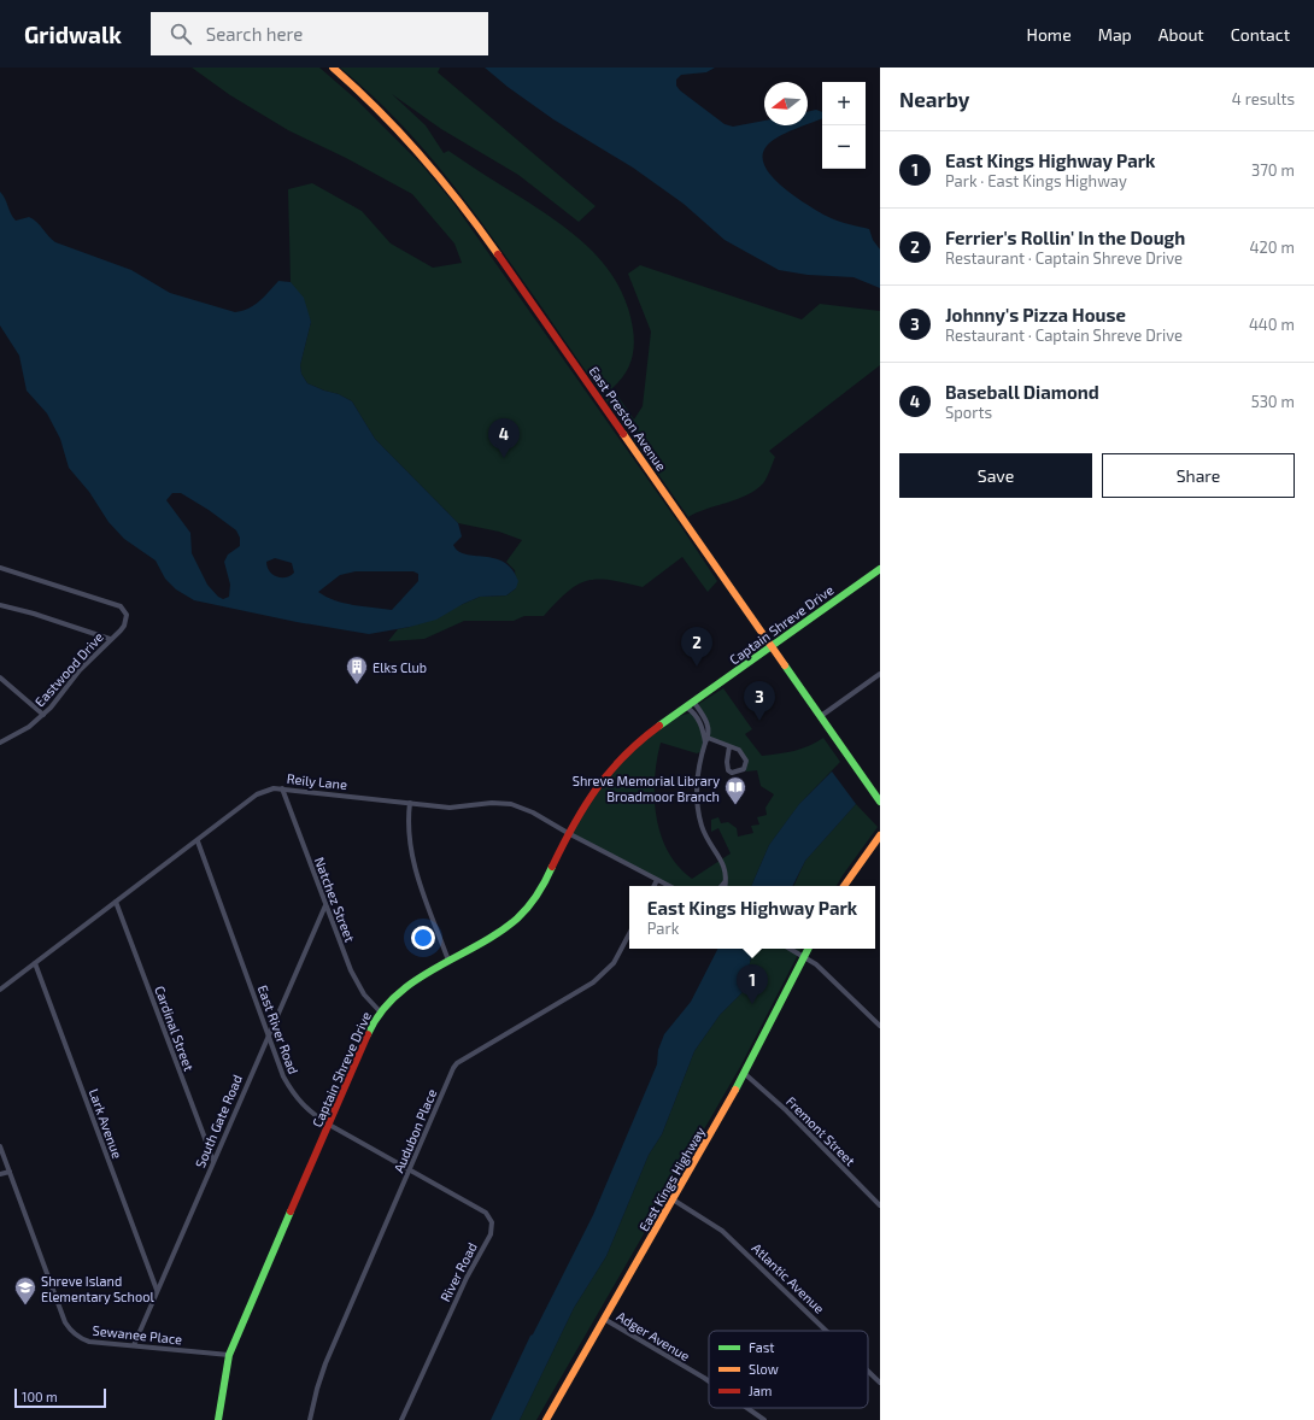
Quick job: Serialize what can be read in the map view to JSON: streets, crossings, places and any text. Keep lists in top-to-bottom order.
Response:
{
  "streets": {
    "street": [
      "East Preston Avenue",
      "Captain Shreve Drive",
      "Eastwood Drive",
      "Reily Lane",
      "Natchez Street",
      "Cardinal Street",
      "East River Road",
      "South Gate Road",
      "Lark Avenue",
      "Audubon Place",
      "Fremont Street",
      "East Kings Highway",
      "River Road",
      "Atlantic Avenue",
      "Sewanee Place",
      "Adger Avenue"
    ]
  },
  "crossings": [
    ["East Preston Avenue", "Captain Shreve Drive"],
    ["Captain Shreve Drive", "Reily Lane"],
    ["Captain Shreve Drive", "Natchez Street"],
    ["Captain Shreve Drive", "East River Road"],
    ["Captain Shreve Drive", "Sewanee Place"],
    ["Reily Lane", "Natchez Street"],
    ["Reily Lane", "Cardinal Street"],
    ["Reily Lane", "East River Road"],
    ["Reily Lane", "Lark Avenue"],
    ["Natchez Street", "South Gate Road"],
    ["Cardinal Street", "South Gate Road"],
    ["East River Road", "South Gate Road"],
    ["East River Road", "Audubon Place"],
    ["East River Road", "River Road"],
    ["South Gate Road", "Lark Avenue"],
    ["South Gate Road", "Sewanee Place"],
    ["Audubon Place", "River Road"],
    ["Fremont Street", "East Kings Highway"],
    ["East Kings Highway", "Atlantic Avenue"],
    ["East Kings Highway", "Adger Avenue"]
  ],
  "places": {
    "building": ["Elks Club"],
    "library": ["Shreve Memorial Library Broadmoor Branch"],
    "school or university": ["Shreve Island Elementary School"]
  },
  "legend": ["Fast", "Slow", "Jam"],
  "scale_bar": "100 m",
  "north": "left",
  "page": {
    "header": "Gridwalk",
    "search": "Search here",
    "nav": [
      "Home",
      "Map",
      "About",
      "Contact"
    ],
    "heading": ["Nearby", "4 results"],
    "map_buttons": ["+", "−"],
    "list": [
      {
        "mark": "1",
        "name": "East Kings Highway Park",
        "note": "Park · East Kings Highway",
        "value": "370 m"
      },
      {
        "mark": "2",
        "name": "Ferrier's Rollin' In the Dough",
        "note": "Restaurant · Captain Shreve Drive",
        "value": "420 m"
      },
      {
        "mark": "3",
        "name": "Johnny's Pizza House",
        "note": "Restaurant · Captain Shreve Drive",
        "value": "440 m"
      },
      {
        "mark": "4",
        "name": "Baseball Diamond",
        "note": "Sports",
        "value": "530 m"
      }
    ],
    "pins": [
      "4",
      "2",
      "3",
      "1"
    ],
    "buttons": ["Save", "Share"],
    "popup": ["East Kings Highway Park", "Park"],
    "scale": "100 m"
  }
}
